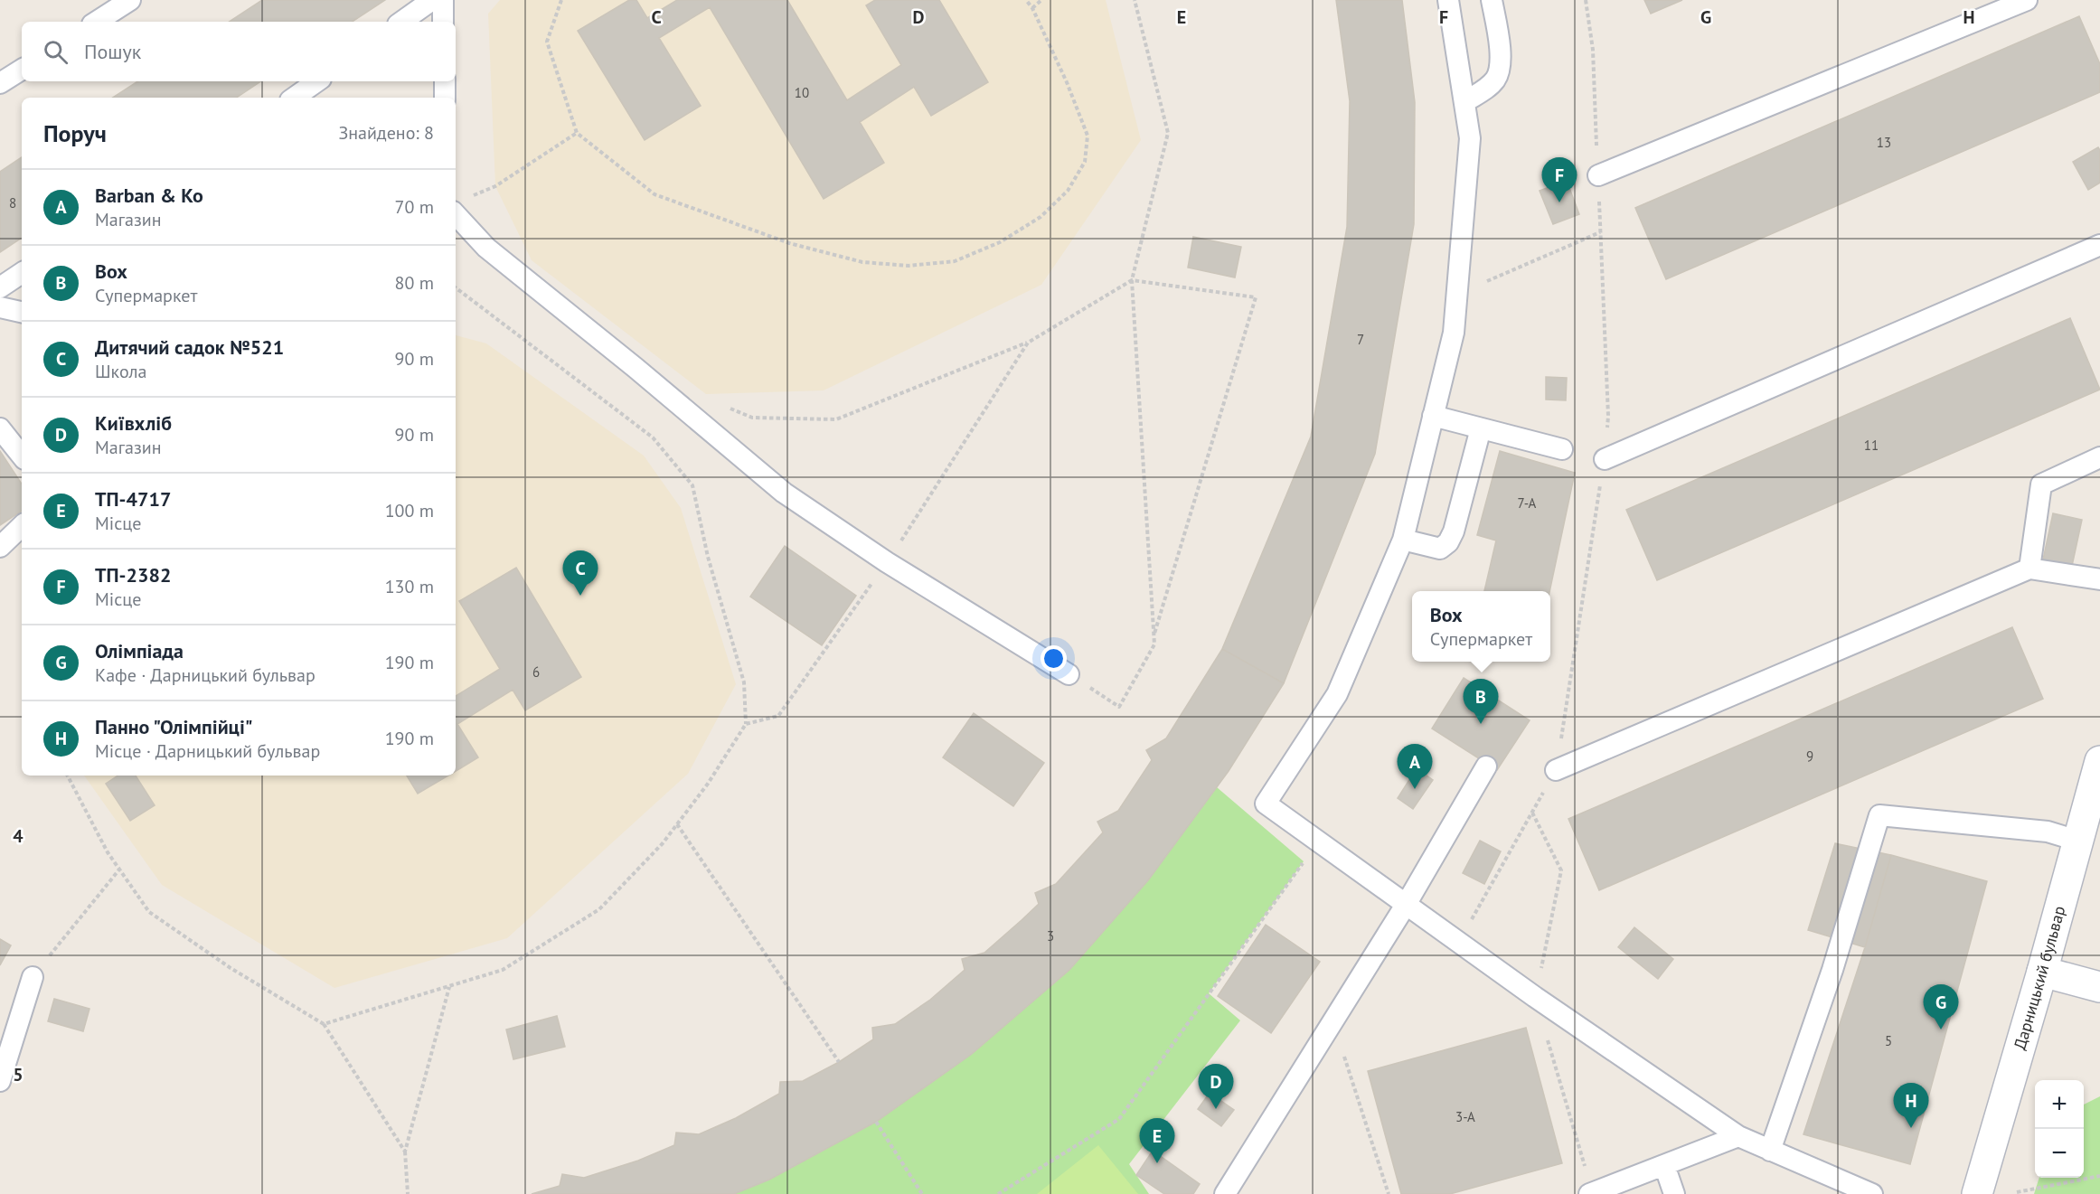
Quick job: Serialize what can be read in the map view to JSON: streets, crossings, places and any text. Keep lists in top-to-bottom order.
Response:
{
  "streets": {
    "street": ["Дарницький бульвар"]
  },
  "house_numbers": [
    "10",
    "13",
    "8",
    "7",
    "11",
    "7-А",
    "6",
    "9",
    "3",
    "5",
    "3-А"
  ],
  "page": {
    "search": "Пошук",
    "heading": ["Поруч", "Знайдено: 8"],
    "pins": [
      "F",
      "C",
      "B",
      "A",
      "G",
      "D",
      "H",
      "E"
    ],
    "list": [
      {
        "mark": "A",
        "name": "Barban & Ko",
        "note": "Магазин",
        "value": "70 m"
      },
      {
        "mark": "B",
        "name": "Box",
        "note": "Супермаркет",
        "value": "80 m"
      },
      {
        "mark": "C",
        "name": "Дитячий садок №521",
        "note": "Школа",
        "value": "90 m"
      },
      {
        "mark": "D",
        "name": "Київхліб",
        "note": "Магазин",
        "value": "90 m"
      },
      {
        "mark": "E",
        "name": "ТП-4717",
        "note": "Місце",
        "value": "100 m"
      },
      {
        "mark": "F",
        "name": "ТП-2382",
        "note": "Місце",
        "value": "130 m"
      },
      {
        "mark": "G",
        "name": "Олімпіада",
        "note": "Кафе · Дарницький бульвар",
        "value": "190 m"
      },
      {
        "mark": "H",
        "name": "Панно \"Олімпійці\"",
        "note": "Місце · Дарницький бульвар",
        "value": "190 m"
      }
    ],
    "popup": ["Box", "Супермаркет"],
    "map_buttons": ["+", "−"]
  },
  "grid": {
    "columns": [
      "C",
      "D",
      "E",
      "F",
      "G",
      "H"
    ],
    "rows": ["4", "5"]
  }
}
